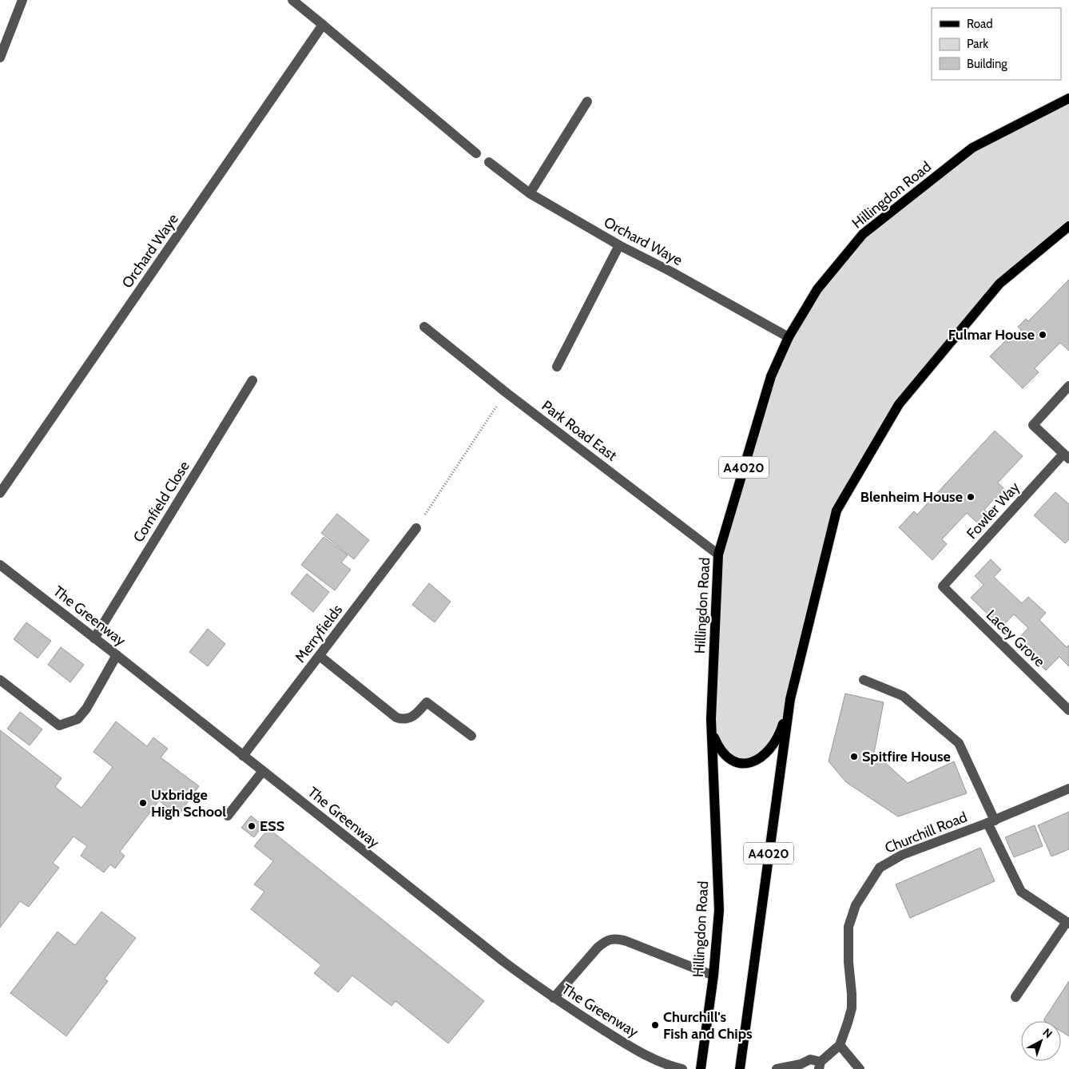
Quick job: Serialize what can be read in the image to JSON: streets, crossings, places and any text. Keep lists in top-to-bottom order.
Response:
{
  "streets": {
    "main road": ["Hillingdon Road", "A4020"],
    "street": [
      "Orchard Waye",
      "Park Road East",
      "Cornfield Close",
      "Fowler Way",
      "The Greenway",
      "Merryfields",
      "Lacey Grove",
      "Churchill Road"
    ]
  },
  "crossings": [
    ["Hillingdon Road", "Orchard Waye"],
    ["Hillingdon Road", "Park Road East"],
    ["Hillingdon Road", "A4020"],
    ["Cornfield Close", "The Greenway"],
    ["Fowler Way", "Lacey Grove"],
    ["The Greenway", "Merryfields"]
  ],
  "places": [
    "Fulmar House",
    "Blenheim House",
    "Spitfire House",
    "Uxbridge High School",
    "ESS",
    "Churchill's Fish and Chips"
  ],
  "legend": ["Road", "Park", "Building"],
  "north": "top right"
}
